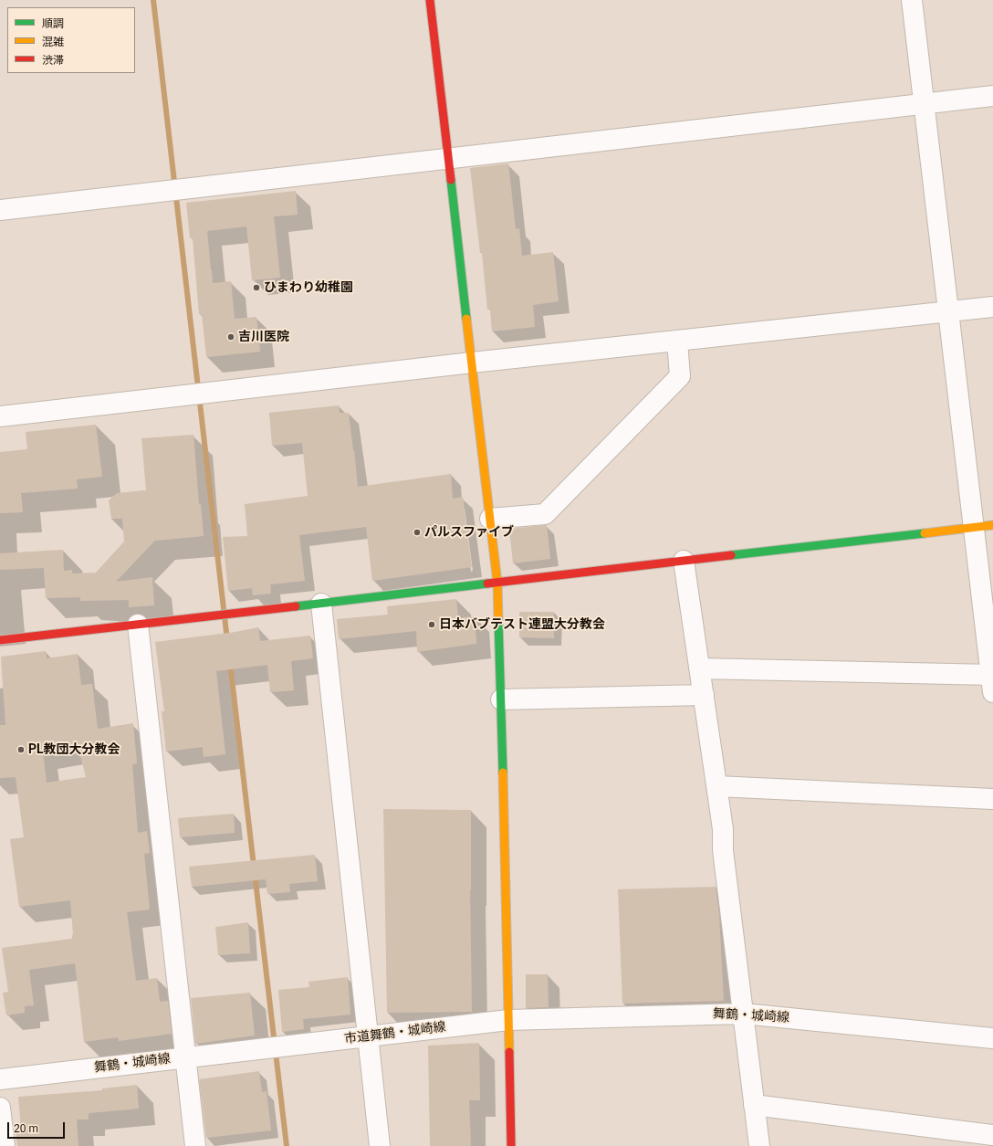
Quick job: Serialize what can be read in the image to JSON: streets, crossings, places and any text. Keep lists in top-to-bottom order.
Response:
{
  "streets": {
    "street": ["舞鶴・城崎線", "市道舞鶴・城崎線"]
  },
  "crossings": [
    ["舞鶴・城崎線", "市道舞鶴・城崎線"]
  ],
  "places": [
    "ひまわり幼稚園",
    "吉川医院",
    "パルスファイブ",
    "日本バブテスト連盟大分教会",
    "PL教団大分教会"
  ],
  "legend": ["順調", "混雑", "渋滞"],
  "scale_bar": "20 m"
}
